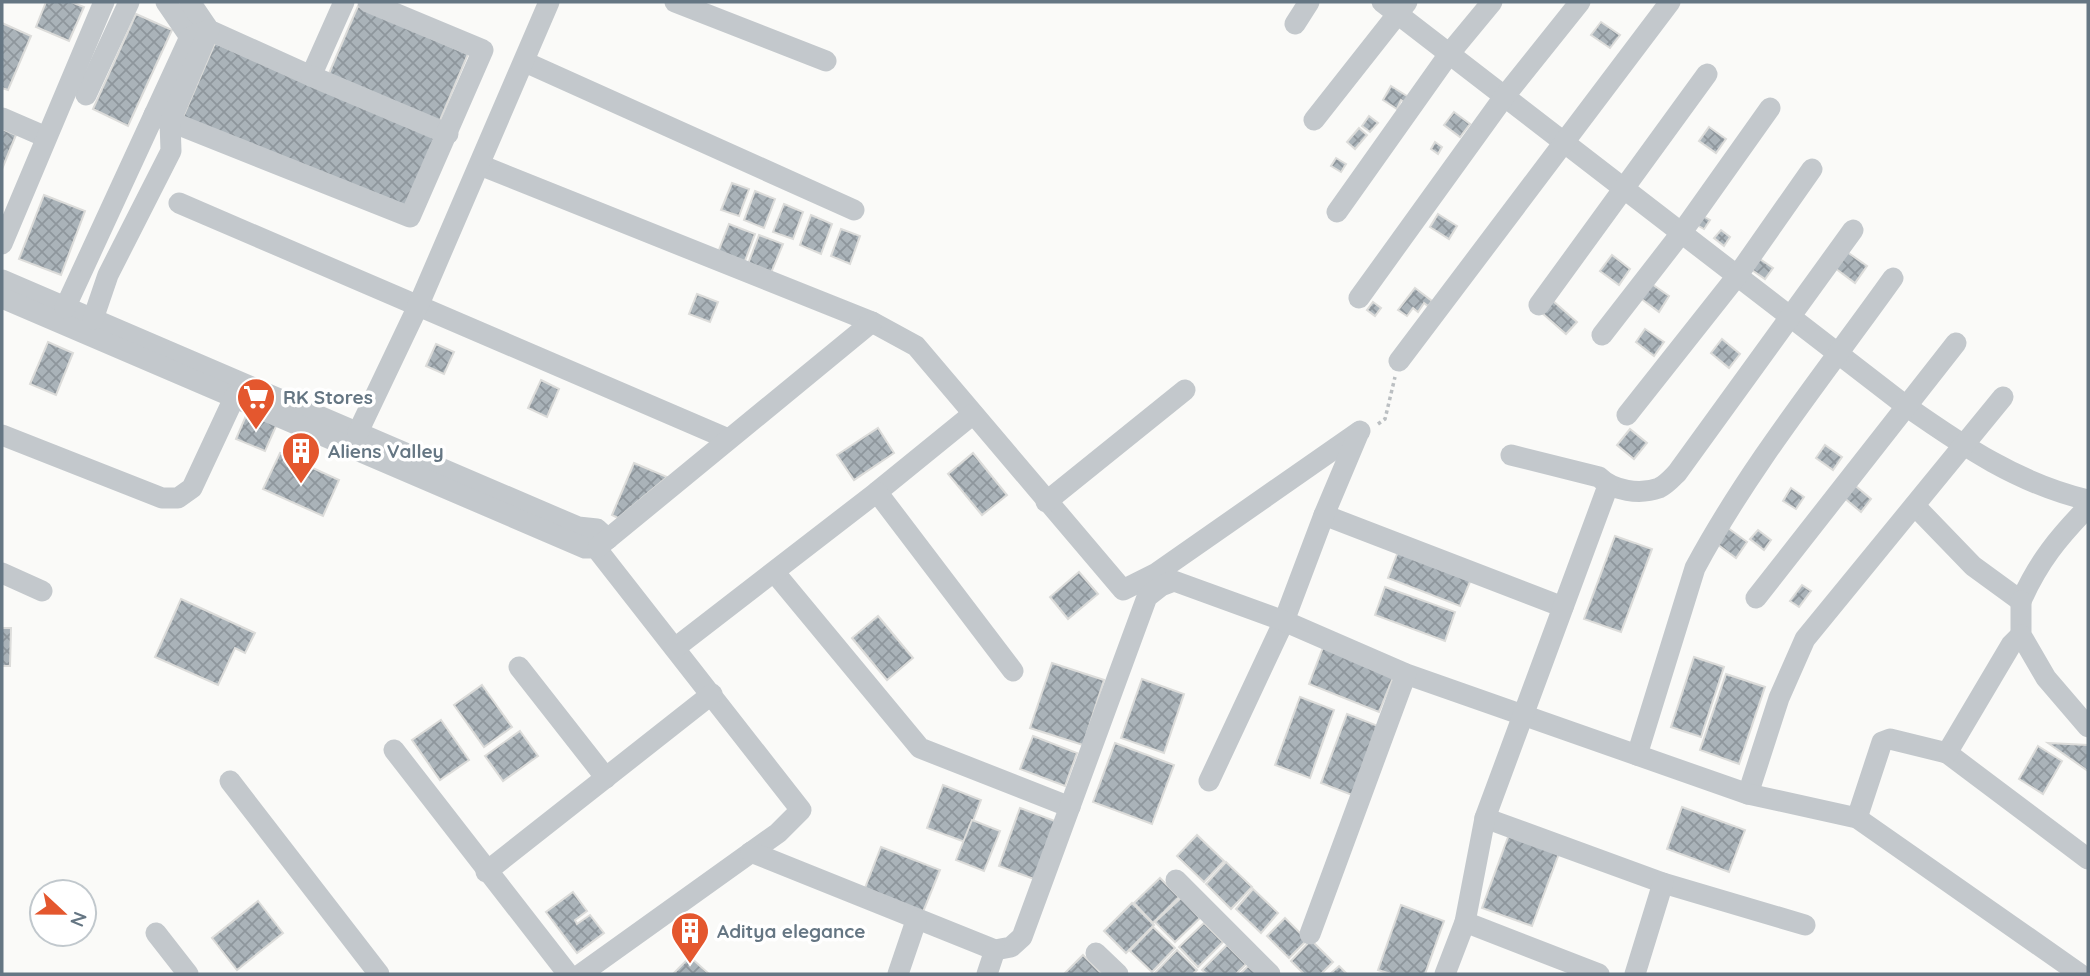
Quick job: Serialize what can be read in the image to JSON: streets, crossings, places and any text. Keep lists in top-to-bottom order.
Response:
{
  "places": {
    "supermarket": ["RK Stores"],
    "building": ["Aliens Valley", "Aditya elegance"]
  },
  "north": "right"
}
